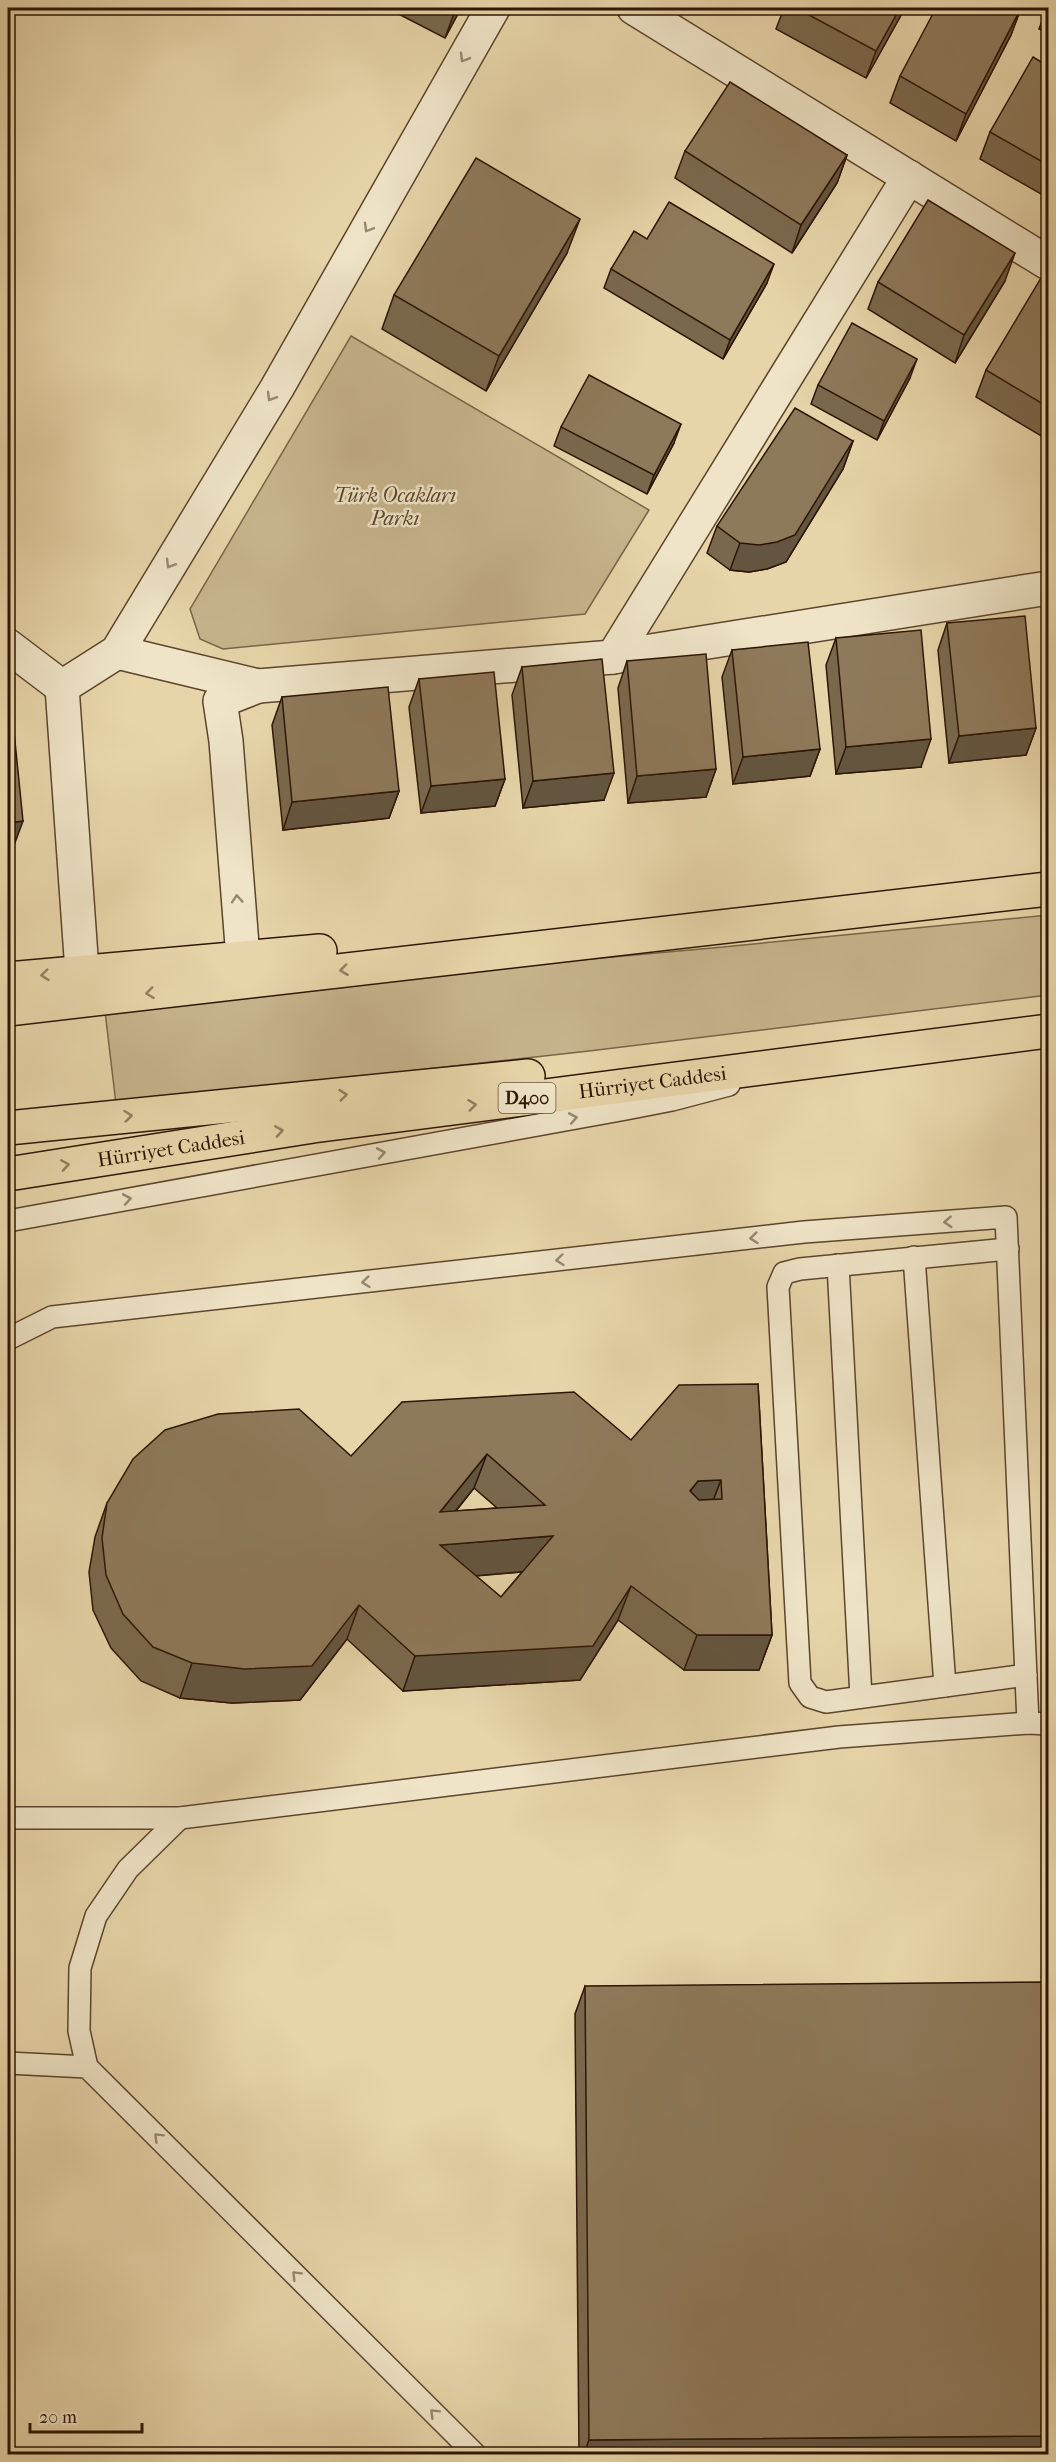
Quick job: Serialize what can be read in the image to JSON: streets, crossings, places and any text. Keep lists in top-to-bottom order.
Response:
{
  "streets": {
    "highway": ["Hürriyet Caddesi", "D400"]
  },
  "parks": ["Türk Ocakları Parkı"],
  "scale_bar": "20 m"
}
